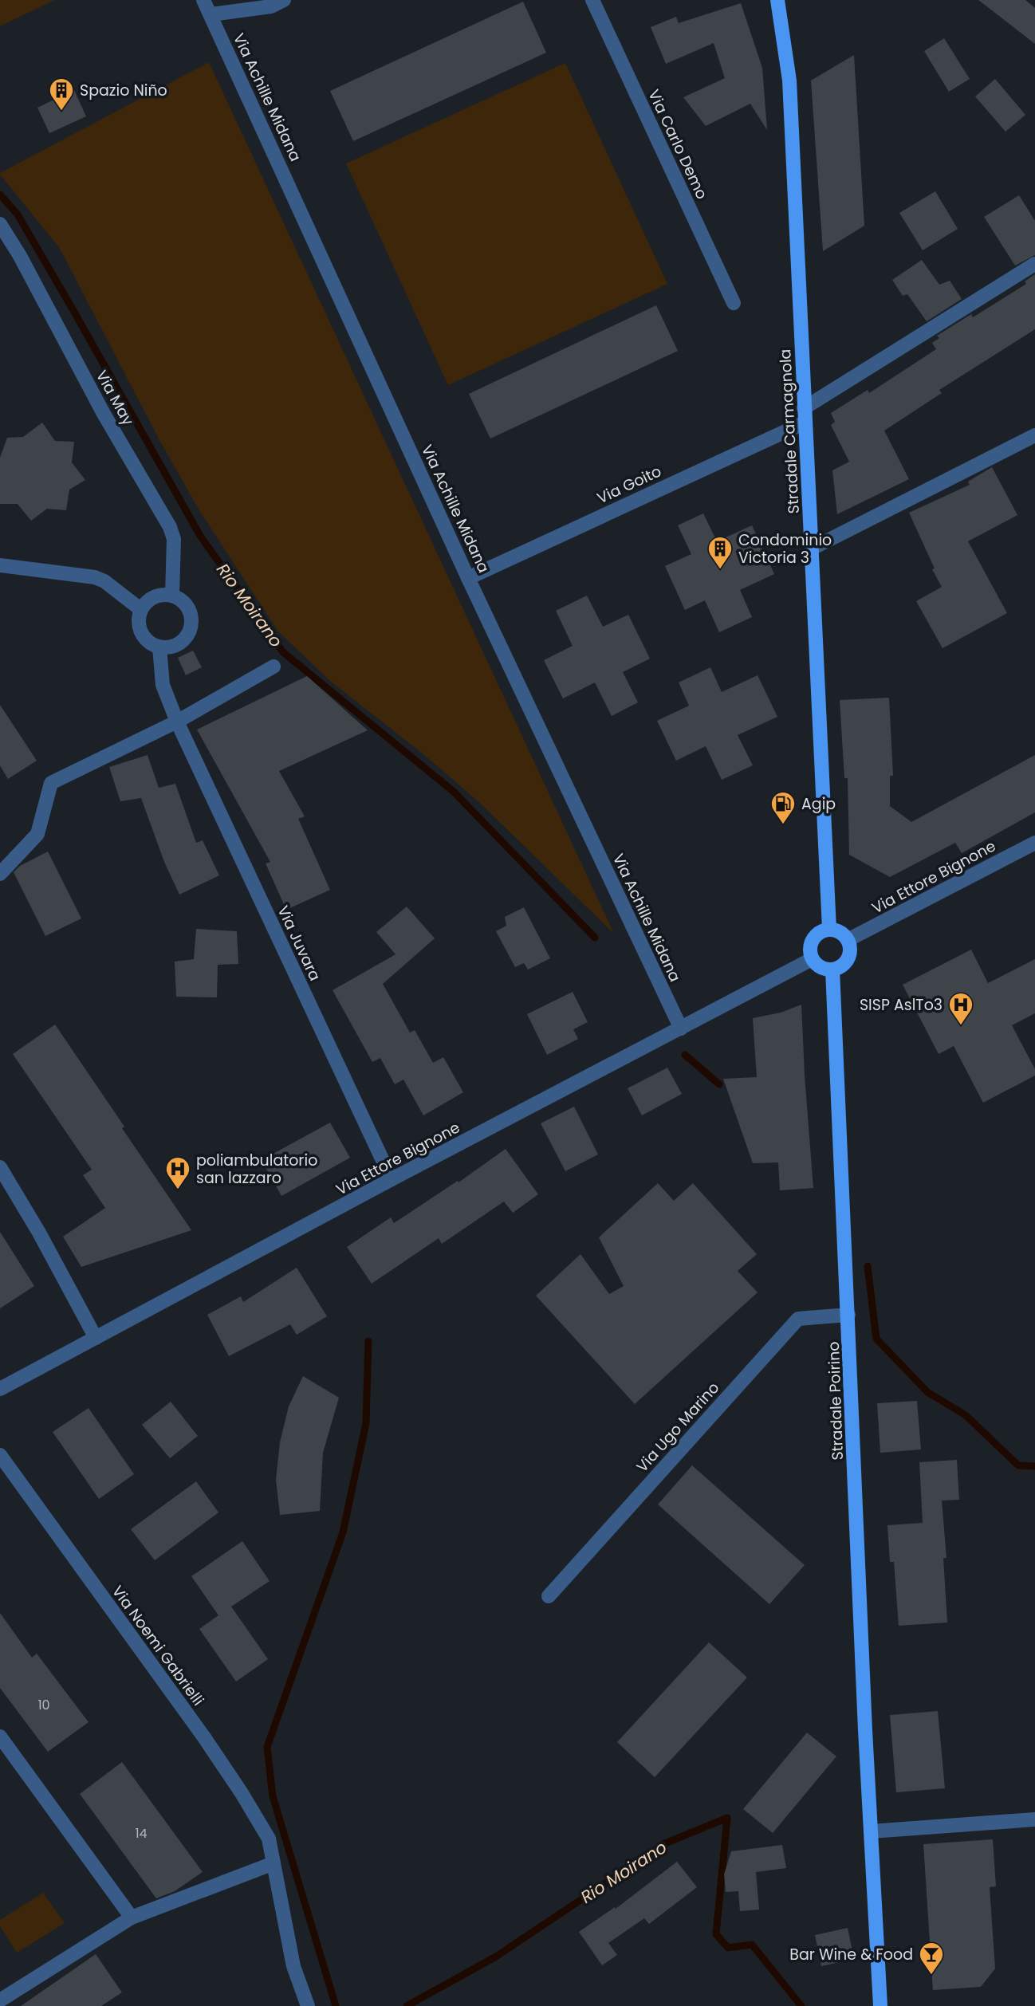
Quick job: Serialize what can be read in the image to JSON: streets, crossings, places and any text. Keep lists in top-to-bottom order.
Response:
{
  "streets": {
    "main road": ["Stradale Carmagnola", "Stradale Poirino"],
    "street": [
      "Via Achille Midana",
      "Via Carlo Demo",
      "Via May",
      "Via Goito",
      "Via Ettore Bignone",
      "Via Juvara",
      "Via Ugo Marino",
      "Via Noemi Gabrielli"
    ]
  },
  "crossings": [
    ["Via Achille Midana", "Via Goito"],
    ["Via Achille Midana", "Via Ettore Bignone"],
    ["Via May", "Via Juvara"],
    ["Stradale Carmagnola", "Via Goito"],
    ["Stradale Carmagnola", "Via Ettore Bignone"],
    ["Stradale Carmagnola", "Stradale Poirino"],
    ["Via Ettore Bignone", "Via Juvara"],
    ["Via Ettore Bignone", "Stradale Poirino"],
    ["Stradale Poirino", "Via Ugo Marino"]
  ],
  "water": ["Rio Moirano"],
  "places": {
    "building": ["Spazio Niño", "Condominio Victoria 3"],
    "fuel station": ["Agip"],
    "hospital": ["SISP AslTo3", "poliambulatorio san lazzaro"],
    "bar": ["Bar Wine & Food"]
  },
  "house_numbers": ["10", "14"]
}
